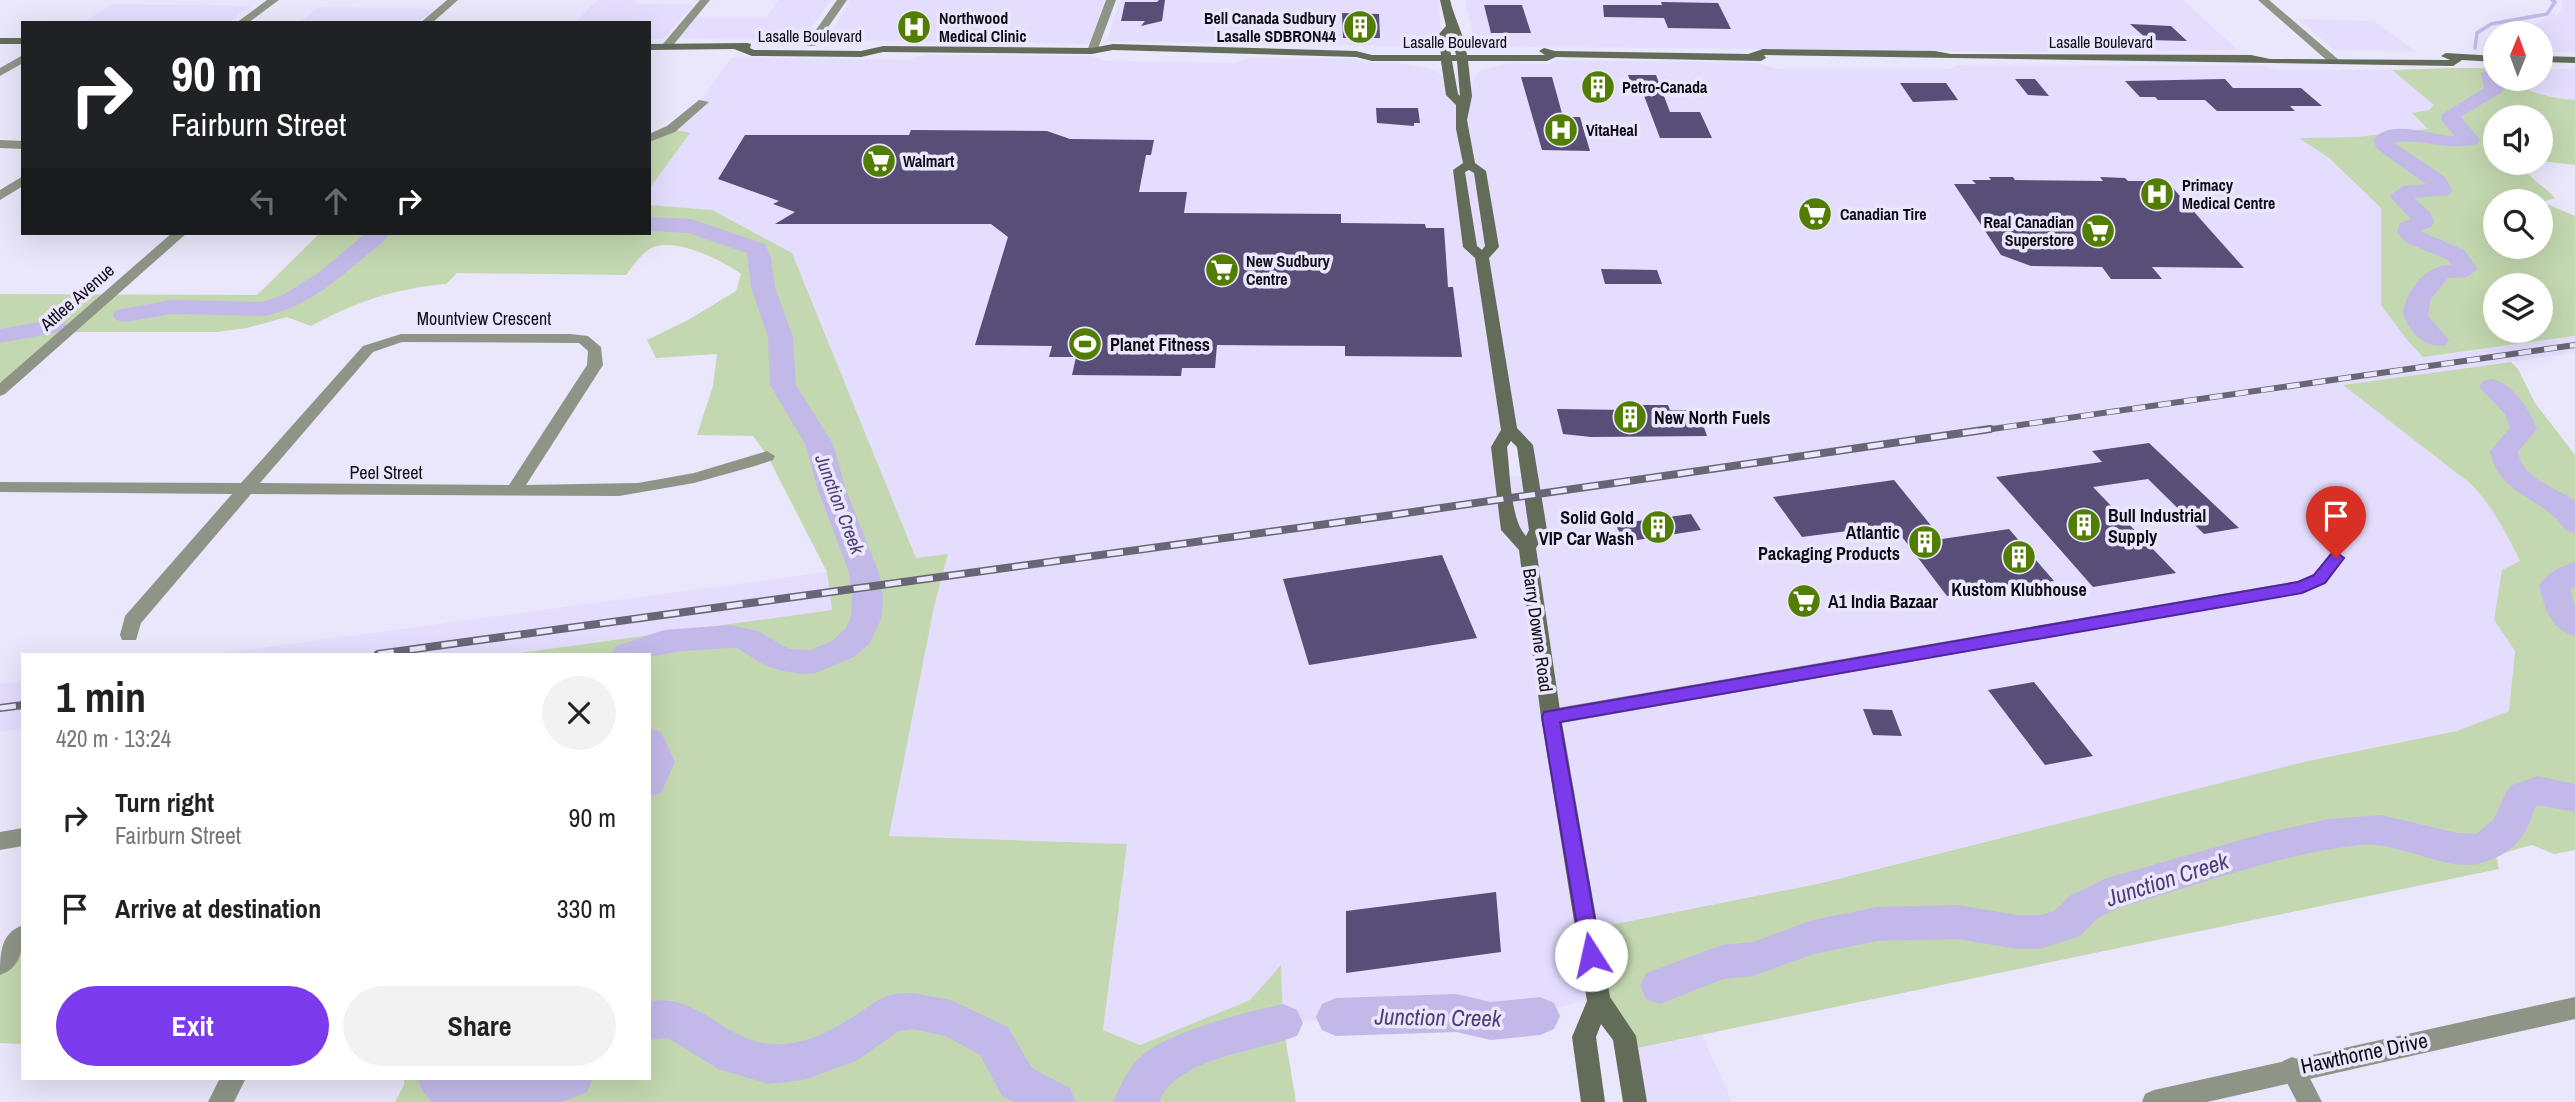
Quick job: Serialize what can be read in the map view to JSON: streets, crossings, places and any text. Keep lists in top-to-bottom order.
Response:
{
  "streets": {
    "main road": ["Lasalle Boulevard", "Barry Downe Road"],
    "street": [
      "Attlee Avenue",
      "Mountview Crescent",
      "Peel Street",
      "Hawthorne Drive"
    ]
  },
  "crossings": [
    ["Lasalle Boulevard", "Barry Downe Road"],
    ["Mountview Crescent", "Peel Street"]
  ],
  "water": ["Junction Creek"],
  "places": {
    "hospital": ["Northwood Medical Clinic", "VitaHeal", "Primacy Medical Centre"],
    "building": [
      "Bell Canada Sudbury Lasalle SDBRON44",
      "Petro-Canada",
      "New North Fuels",
      "Bull Industrial Supply",
      "Solid Gold VIP Car Wash",
      "Atlantic Packaging Products",
      "Kustom Klubhouse"
    ],
    "supermarket": [
      "Walmart",
      "Canadian Tire",
      "Real Canadian Superstore",
      "New Sudbury Centre",
      "A1 India Bazaar"
    ],
    "sports": ["Planet Fitness"]
  },
  "north": "top",
  "page": {
    "turn": ["90 m", "Fairburn Street"],
    "heading": ["1 min", "420 m · 13:24"],
    "list": [
      {
        "name": "Turn right",
        "note": "Fairburn Street",
        "value": "90 m"
      },
      {
        "name": "Arrive at destination",
        "value": "330 m"
      }
    ],
    "buttons": ["Exit", "Share"]
  }
}
